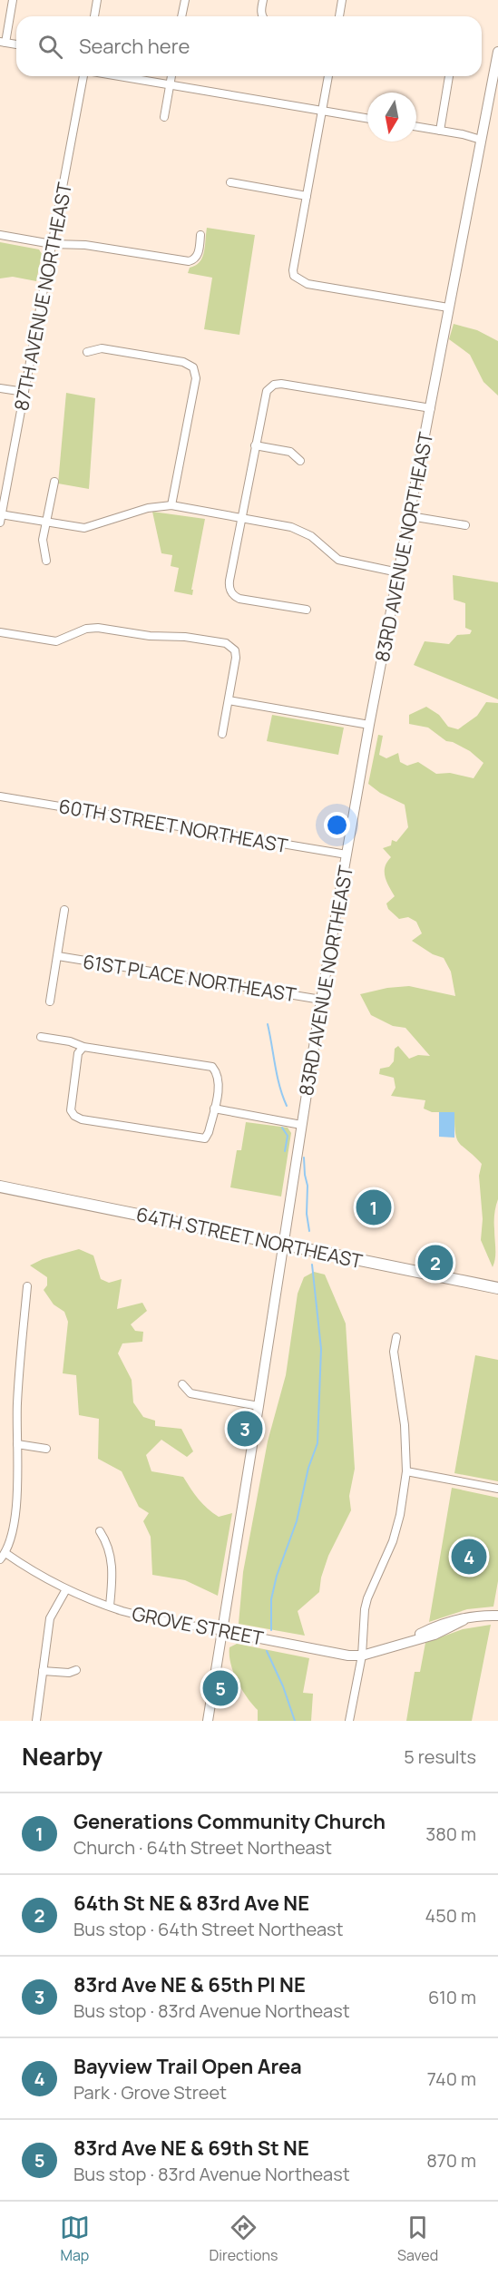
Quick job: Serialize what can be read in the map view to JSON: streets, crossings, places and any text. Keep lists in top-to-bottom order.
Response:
{
  "streets": {
    "main road": ["64TH STREET NORTHEAST"],
    "street": [
      "87TH AVENUE NORTHEAST",
      "83RD AVENUE NORTHEAST",
      "60TH STREET NORTHEAST",
      "61ST PLACE NORTHEAST",
      "GROVE STREET"
    ]
  },
  "crossings": [
    ["83RD AVENUE NORTHEAST", "60TH STREET NORTHEAST"],
    ["83RD AVENUE NORTHEAST", "61ST PLACE NORTHEAST"],
    ["83RD AVENUE NORTHEAST", "64TH STREET NORTHEAST"],
    ["83RD AVENUE NORTHEAST", "GROVE STREET"]
  ],
  "north": "bottom",
  "page": {
    "search": "Search here",
    "pins": [
      "1",
      "2",
      "3",
      "4",
      "5"
    ],
    "heading": ["Nearby", "5 results"],
    "list": [
      {
        "mark": "1",
        "name": "Generations Community Church",
        "note": "Church · 64th Street Northeast",
        "value": "380 m"
      },
      {
        "mark": "2",
        "name": "64th St NE & 83rd Ave NE",
        "note": "Bus stop · 64th Street Northeast",
        "value": "450 m"
      },
      {
        "mark": "3",
        "name": "83rd Ave NE & 65th Pl NE",
        "note": "Bus stop · 83rd Avenue Northeast",
        "value": "610 m"
      },
      {
        "mark": "4",
        "name": "Bayview Trail Open Area",
        "note": "Park · Grove Street",
        "value": "740 m"
      },
      {
        "mark": "5",
        "name": "83rd Ave NE & 69th St NE",
        "note": "Bus stop · 83rd Avenue Northeast",
        "value": "870 m"
      }
    ],
    "nav": ["Map", "Directions", "Saved"]
  }
}
